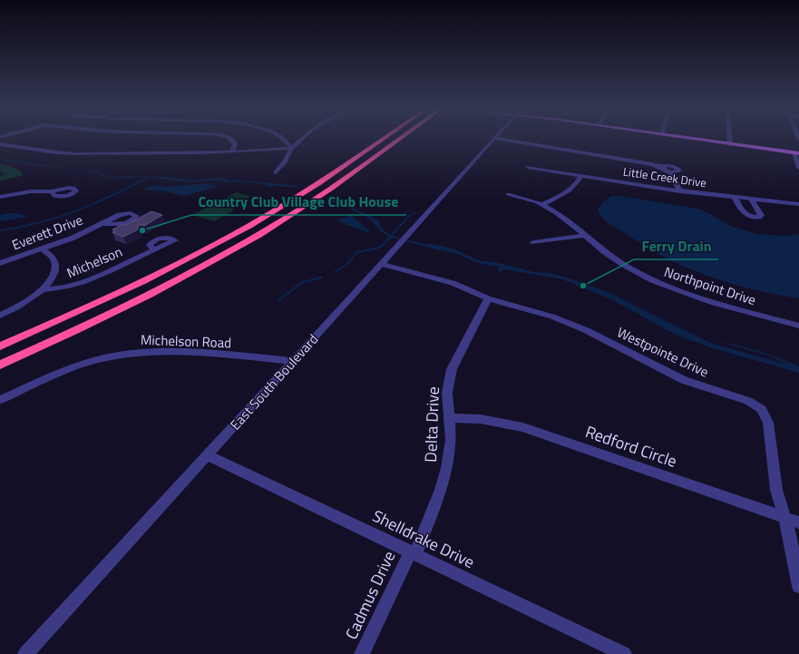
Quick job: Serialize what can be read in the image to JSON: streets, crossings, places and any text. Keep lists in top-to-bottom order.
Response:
{
  "streets": {
    "street": [
      "Little Creek Drive",
      "Everett Drive",
      "Michelson",
      "Northpoint Drive",
      "Michelson Road",
      "Westpointe Drive",
      "East South Boulevard",
      "Delta Drive",
      "Redford Circle",
      "Shelldrake Drive",
      "Cadmus Drive"
    ]
  },
  "crossings": [
    ["Michelson Road", "East South Boulevard"],
    ["Westpointe Drive", "East South Boulevard"],
    ["Westpointe Drive", "Delta Drive"],
    ["Westpointe Drive", "Redford Circle"],
    ["East South Boulevard", "Shelldrake Drive"],
    ["Delta Drive", "Redford Circle"],
    ["Delta Drive", "Shelldrake Drive"],
    ["Delta Drive", "Cadmus Drive"],
    ["Shelldrake Drive", "Cadmus Drive"]
  ],
  "places": ["Country Club Village Club House", "Ferry Drain"]
}
